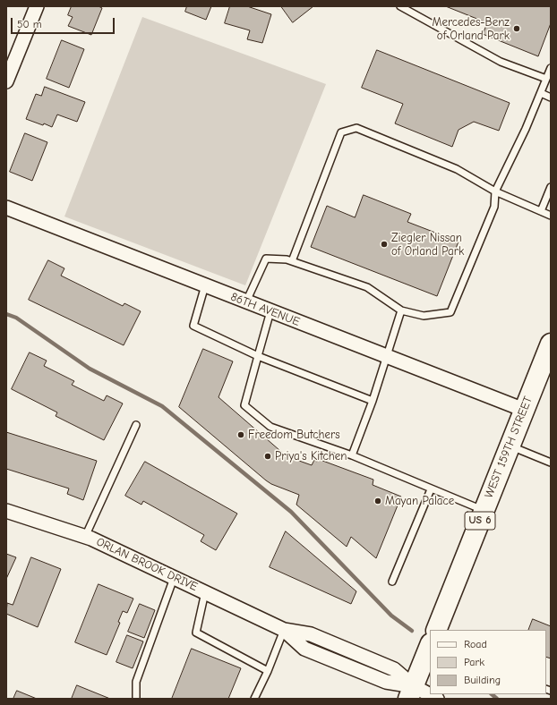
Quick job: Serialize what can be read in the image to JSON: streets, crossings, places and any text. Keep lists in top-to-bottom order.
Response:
{
  "streets": {
    "main road": ["WEST 159TH STREET", "US 6"],
    "street": ["86TH AVENUE", "ORLAN BROOK DRIVE"]
  },
  "crossings": [
    ["86TH AVENUE", "WEST 159TH STREET"]
  ],
  "places": [
    "Mercedes-Benz of Orland Park",
    "Ziegler Nissan of Orland Park",
    "Freedom Butchers",
    "Priya's Kitchen",
    "Mayan Palace"
  ],
  "legend": ["Road", "Park", "Building"],
  "scale_bar": "50 m"
}
